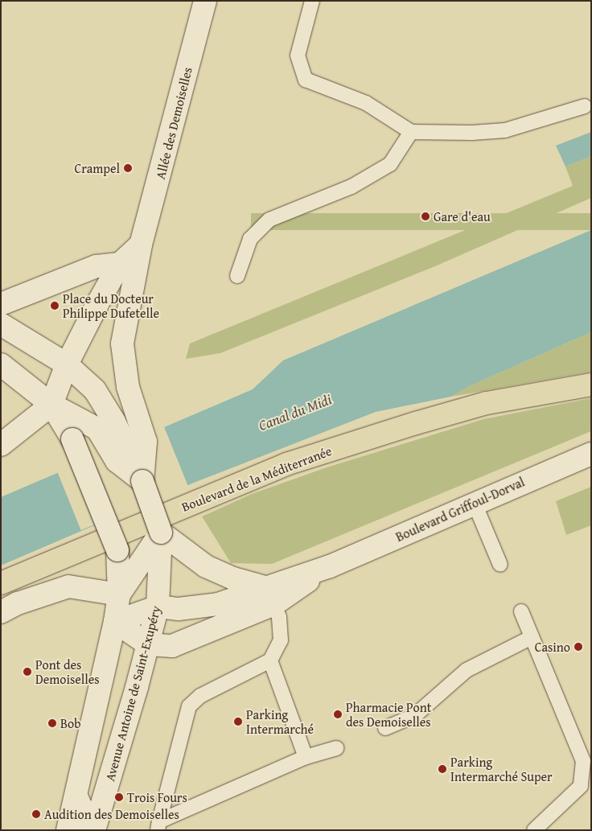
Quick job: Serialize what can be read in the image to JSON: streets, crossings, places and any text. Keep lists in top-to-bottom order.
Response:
{
  "streets": {
    "main road": [
      "Allée des Demoiselles",
      "Boulevard de la Méditerranée",
      "Boulevard Griffoul-Dorval",
      "Avenue Antoine de Saint-Exupéry"
    ]
  },
  "crossings": [
    ["Boulevard Griffoul-Dorval", "Avenue Antoine de Saint-Exupéry"]
  ],
  "water": ["Canal du Midi"],
  "places": [
    "Crampel",
    "Gare d'eau",
    "Place du Docteur Philippe Dufetelle",
    "Casino",
    "Pont des Demoiselles",
    "Pharmacie Pont des Demoiselles",
    "Parking Intermarché",
    "Bob",
    "Parking Intermarché Super",
    "Trois Fours",
    "Audition des Demoiselles"
  ]
}
